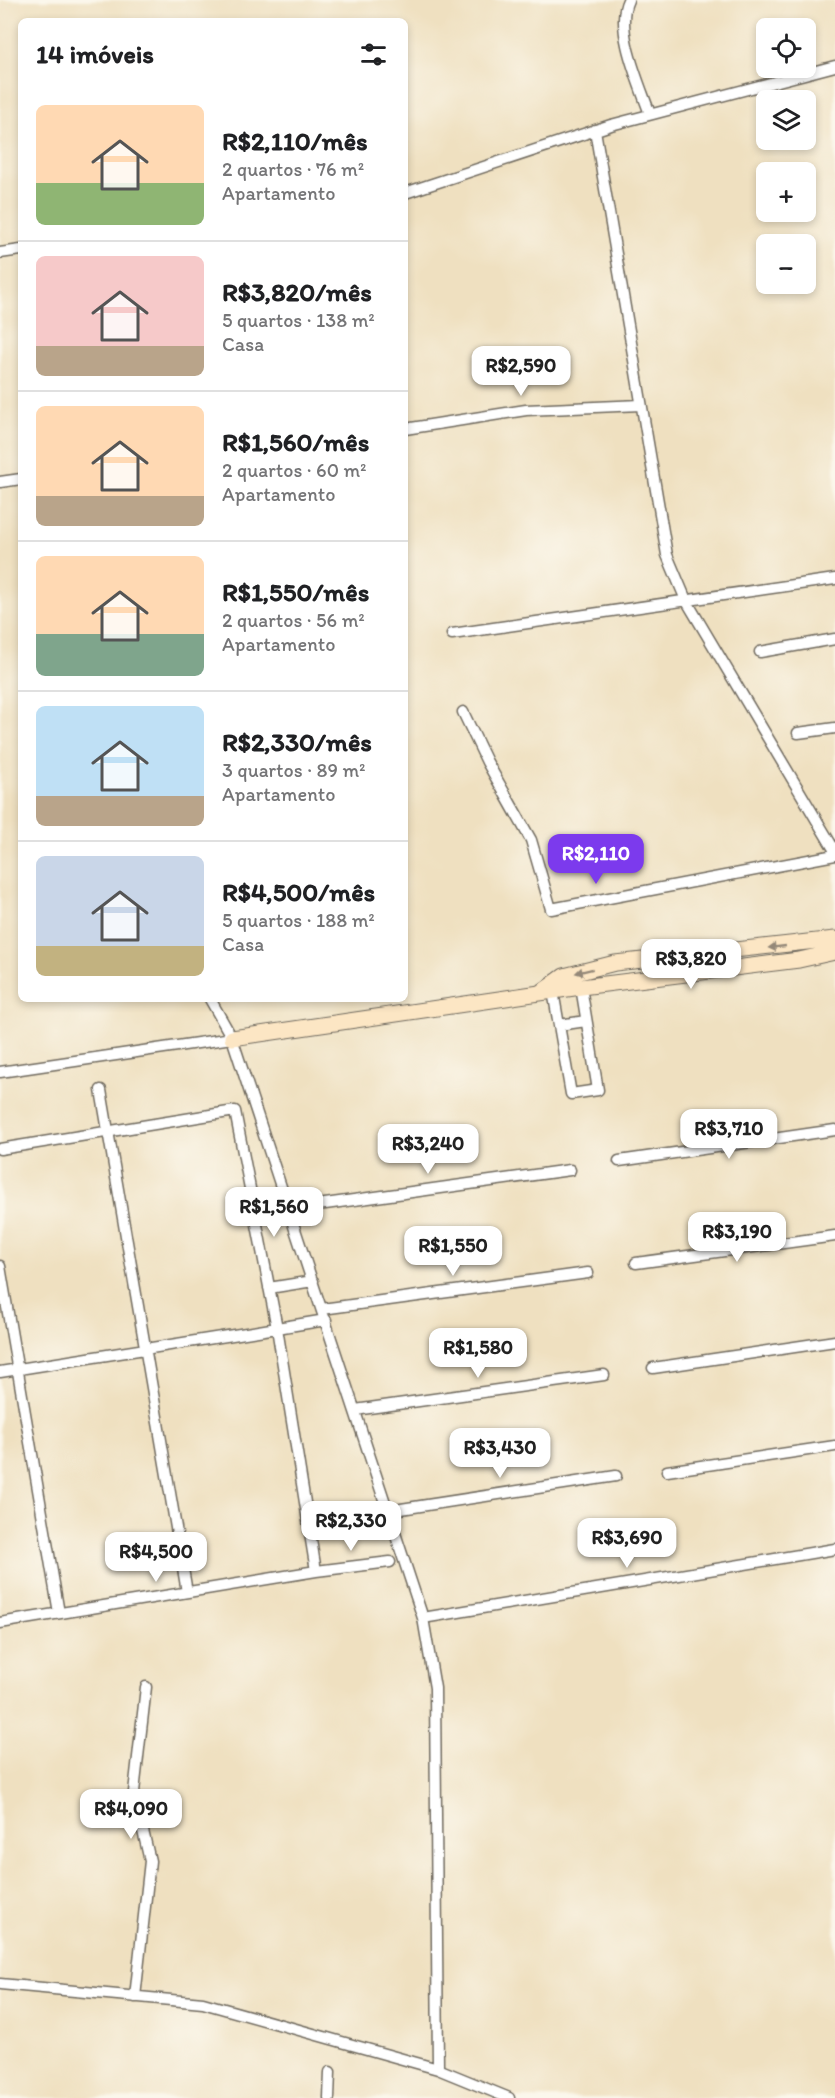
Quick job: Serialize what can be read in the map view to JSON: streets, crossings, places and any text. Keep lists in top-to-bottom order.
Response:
{
  "page": {
    "map_buttons": ["+", "−"],
    "heading": "14 imóveis",
    "list": [
      {
        "name": "R$2,110/mês",
        "note": "2 quartos · 76 m² · Apartamento"
      },
      {
        "name": "R$3,820/mês",
        "note": "5 quartos · 138 m² · Casa"
      },
      {
        "name": "R$1,560/mês",
        "note": "2 quartos · 60 m² · Apartamento"
      },
      {
        "name": "R$1,550/mês",
        "note": "2 quartos · 56 m² · Apartamento"
      },
      {
        "name": "R$2,330/mês",
        "note": "3 quartos · 89 m² · Apartamento"
      },
      {
        "name": "R$4,500/mês",
        "note": "5 quartos · 188 m² · Casa"
      }
    ],
    "price": [
      "R$2,590",
      "R$2,110",
      "R$3,820",
      "R$3,710",
      "R$3,240",
      "R$1,560",
      "R$3,190",
      "R$1,550",
      "R$1,580",
      "R$3,430",
      "R$2,330",
      "R$3,690",
      "R$4,500",
      "R$4,090"
    ]
  }
}
